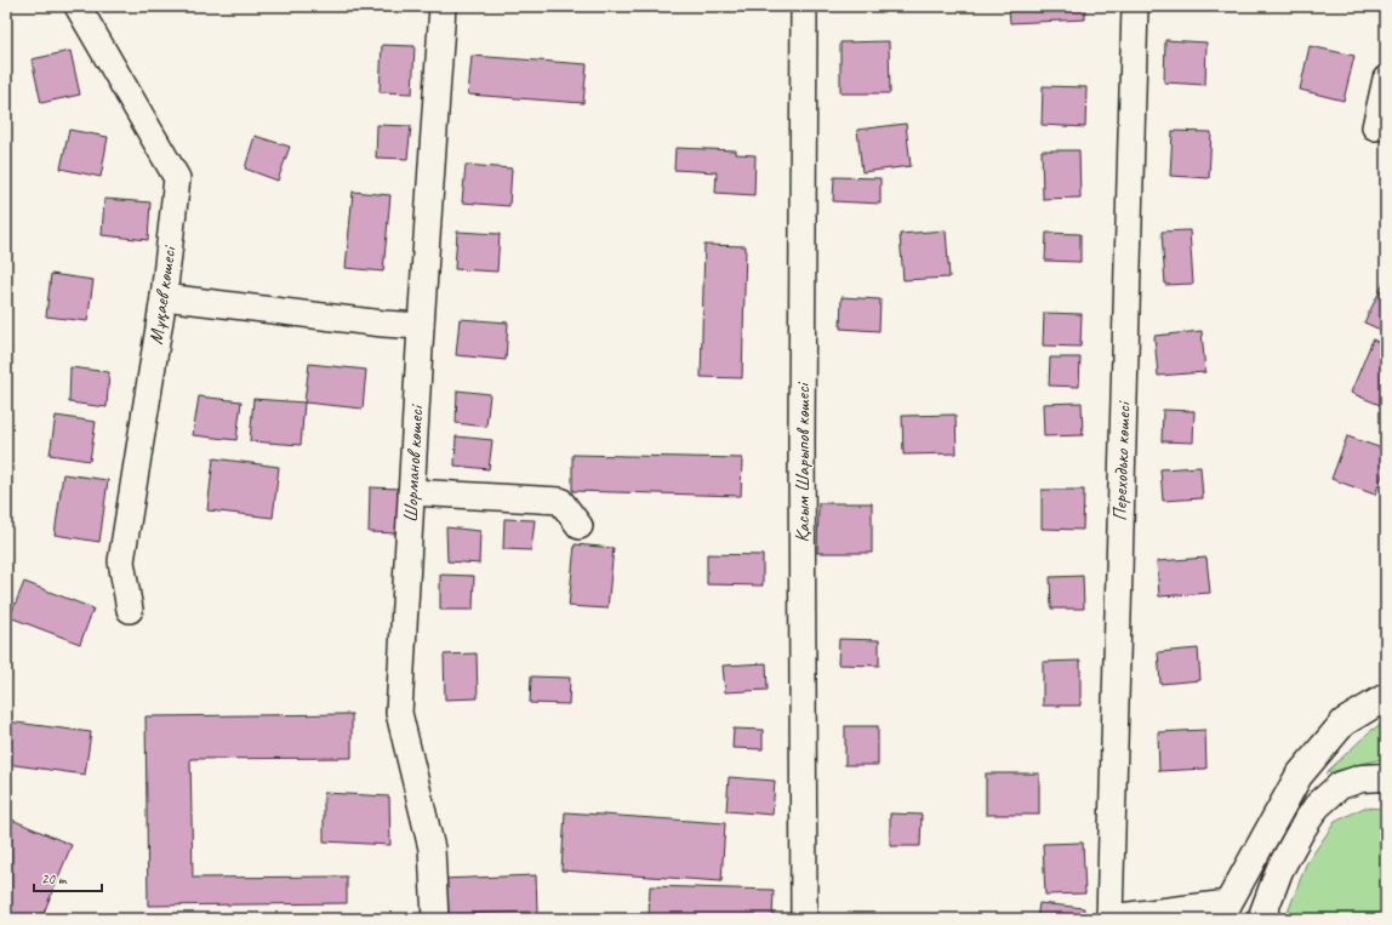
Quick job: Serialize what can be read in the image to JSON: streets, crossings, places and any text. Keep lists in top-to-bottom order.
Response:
{
  "streets": {
    "street": [
      "Мұқаев көшесі",
      "Переходько көшесі",
      "Қасым Шарыпов көшесі",
      "Шорманов көшесі"
    ]
  },
  "scale_bar": "20 m"
}
